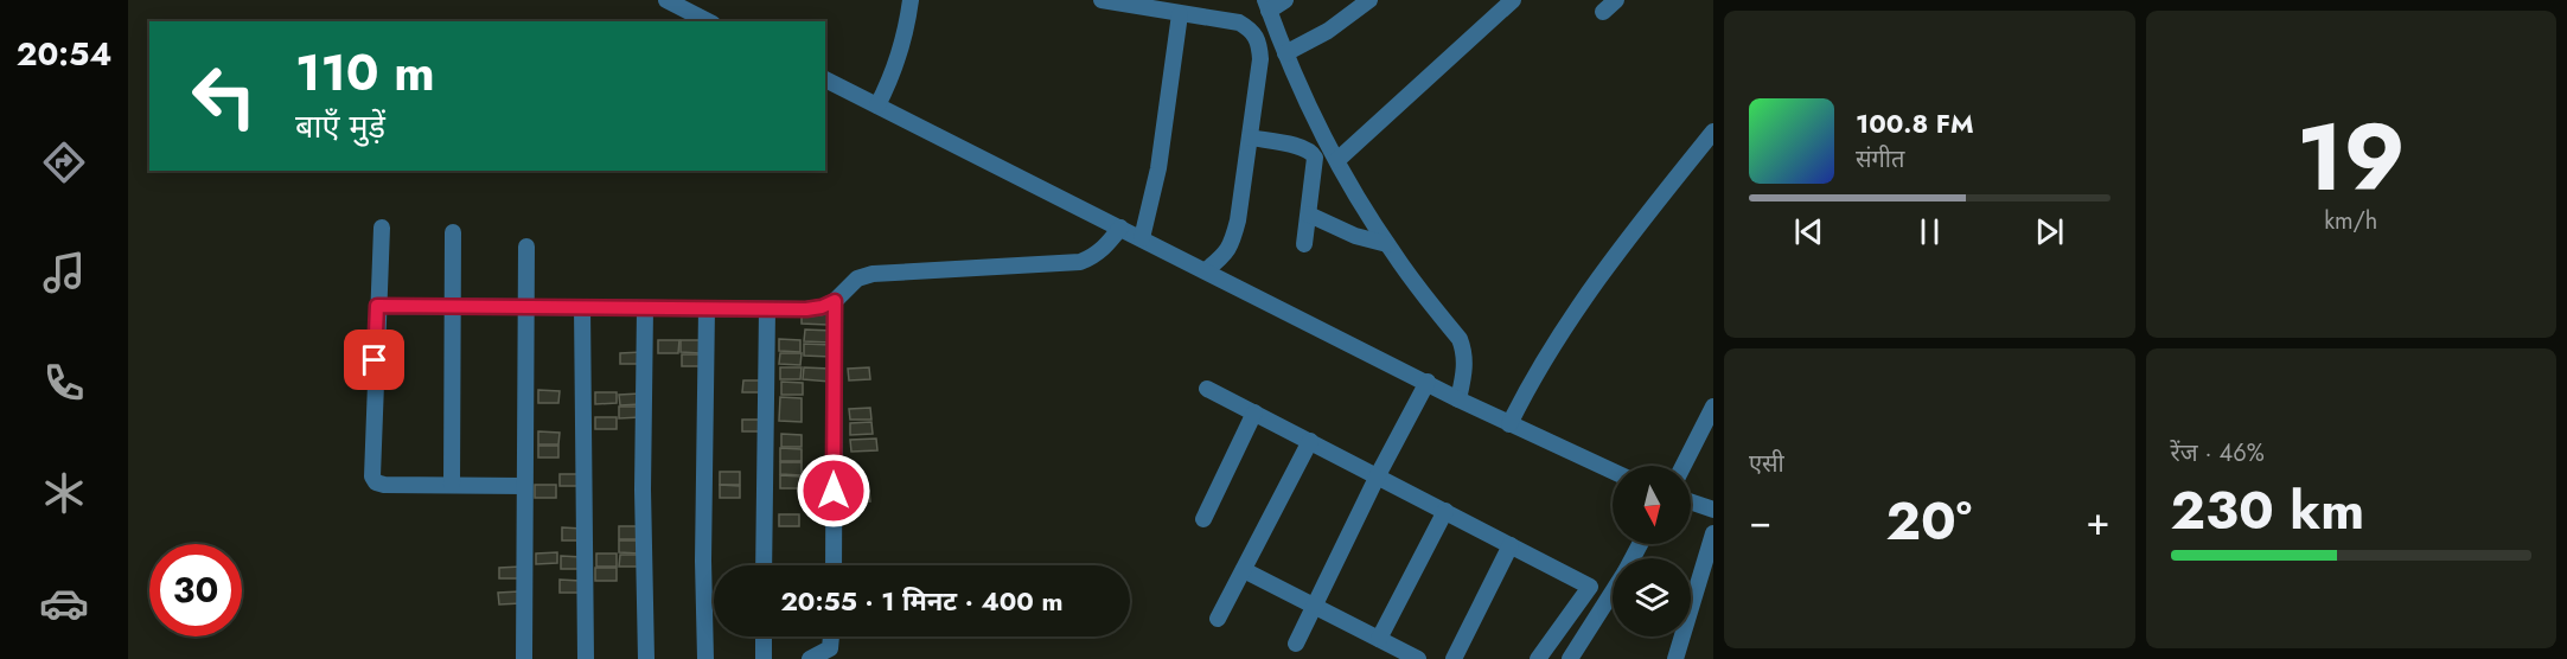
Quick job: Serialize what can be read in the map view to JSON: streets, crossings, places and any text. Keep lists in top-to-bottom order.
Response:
{
  "north": "bottom",
  "page": {
    "tabs": "20:54",
    "tile": [
      ["19", "km/h"],
      "एसी",
      ["रेंज · 46%", "230 km"]
    ],
    "turn": ["110 m", "बाएँ मुड़ें"],
    "song": ["100.8 FM", "संगीत"],
    "heat": ["−", "20°", "+"],
    "limit": "30",
    "trip": "20:55 · 1 मिनट · 400 m"
  }
}
